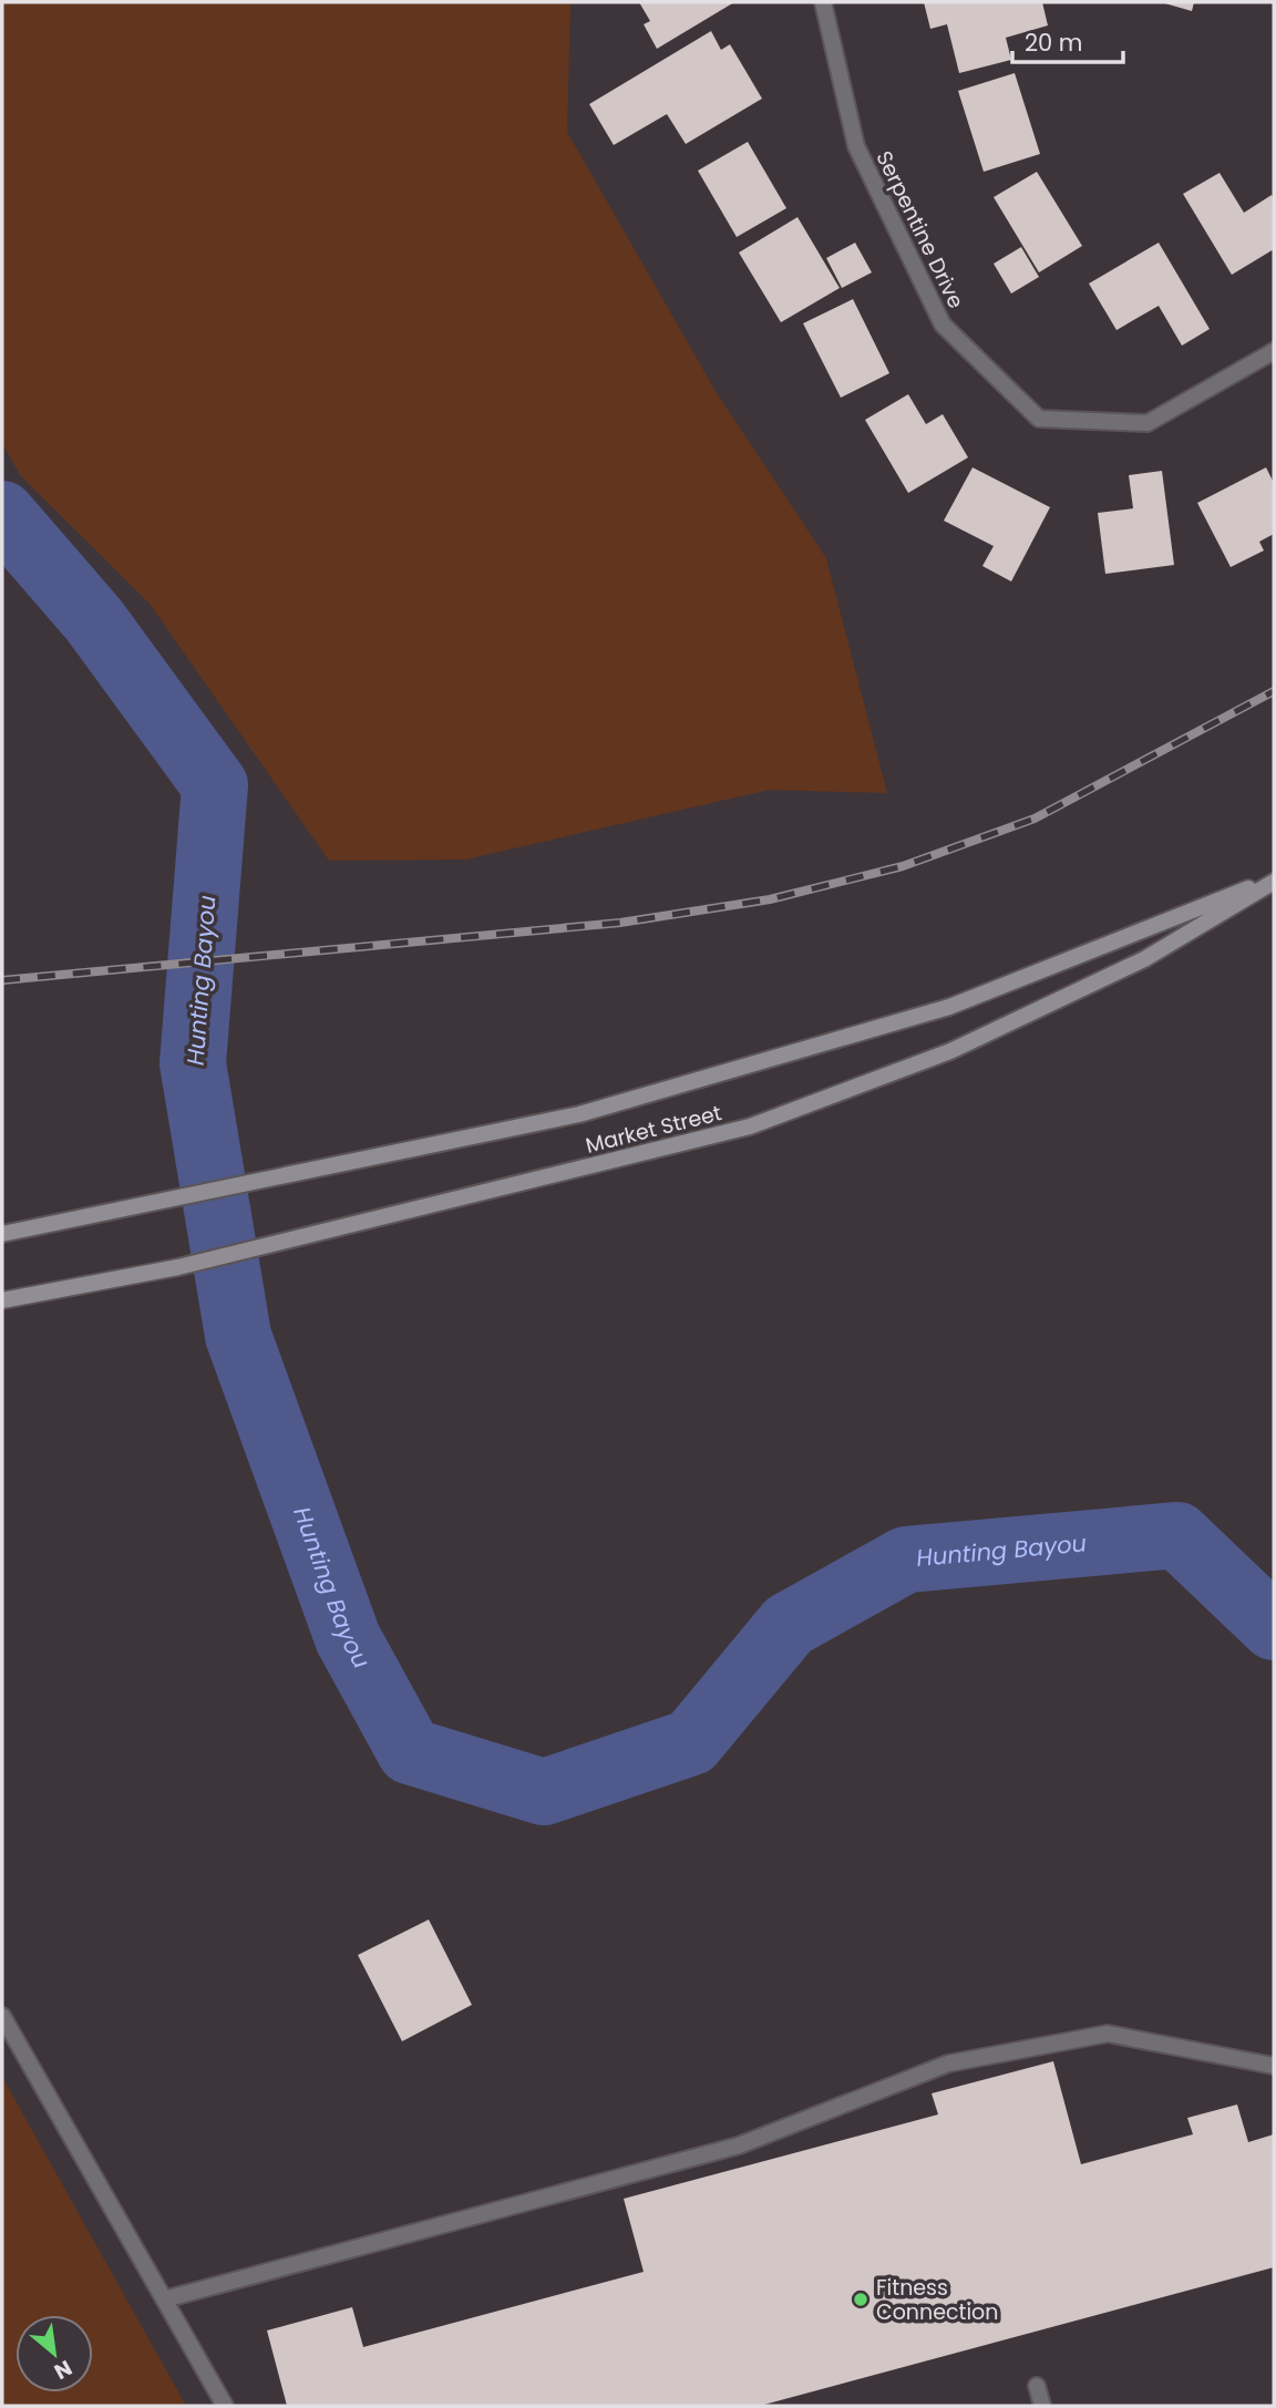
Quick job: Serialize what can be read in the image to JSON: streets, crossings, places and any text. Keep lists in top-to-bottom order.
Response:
{
  "streets": {
    "main road": ["Market Street"],
    "street": ["Serpentine Drive"]
  },
  "water": ["Hunting Bayou"],
  "places": ["Fitness Connection"],
  "scale_bar": "20 m",
  "north": "bottom right"
}
